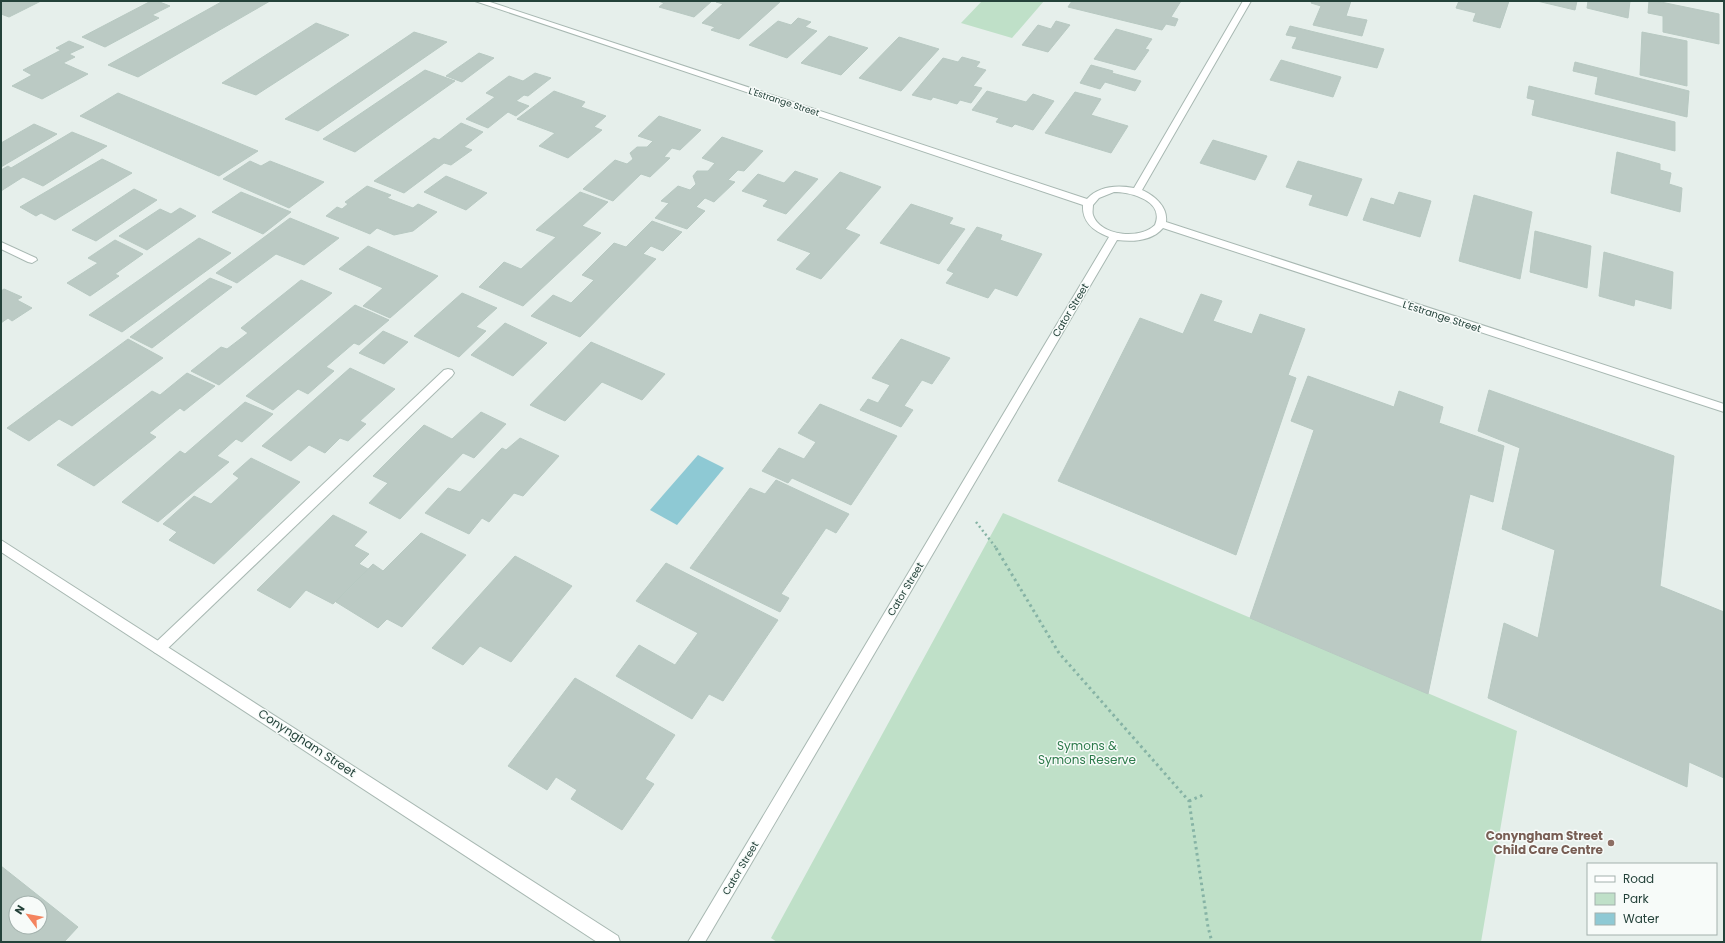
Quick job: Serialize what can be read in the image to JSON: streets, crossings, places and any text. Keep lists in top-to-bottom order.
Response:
{
  "streets": {
    "street": ["L'Estrange Street", "Cator Street", "Conyngham Street"]
  },
  "crossings": [
    ["L'Estrange Street", "Cator Street"]
  ],
  "parks": ["Symons & Symons Reserve"],
  "places": ["Conyngham Street Child Care Centre"],
  "legend": ["Road", "Park", "Water"],
  "north": "top left"
}
